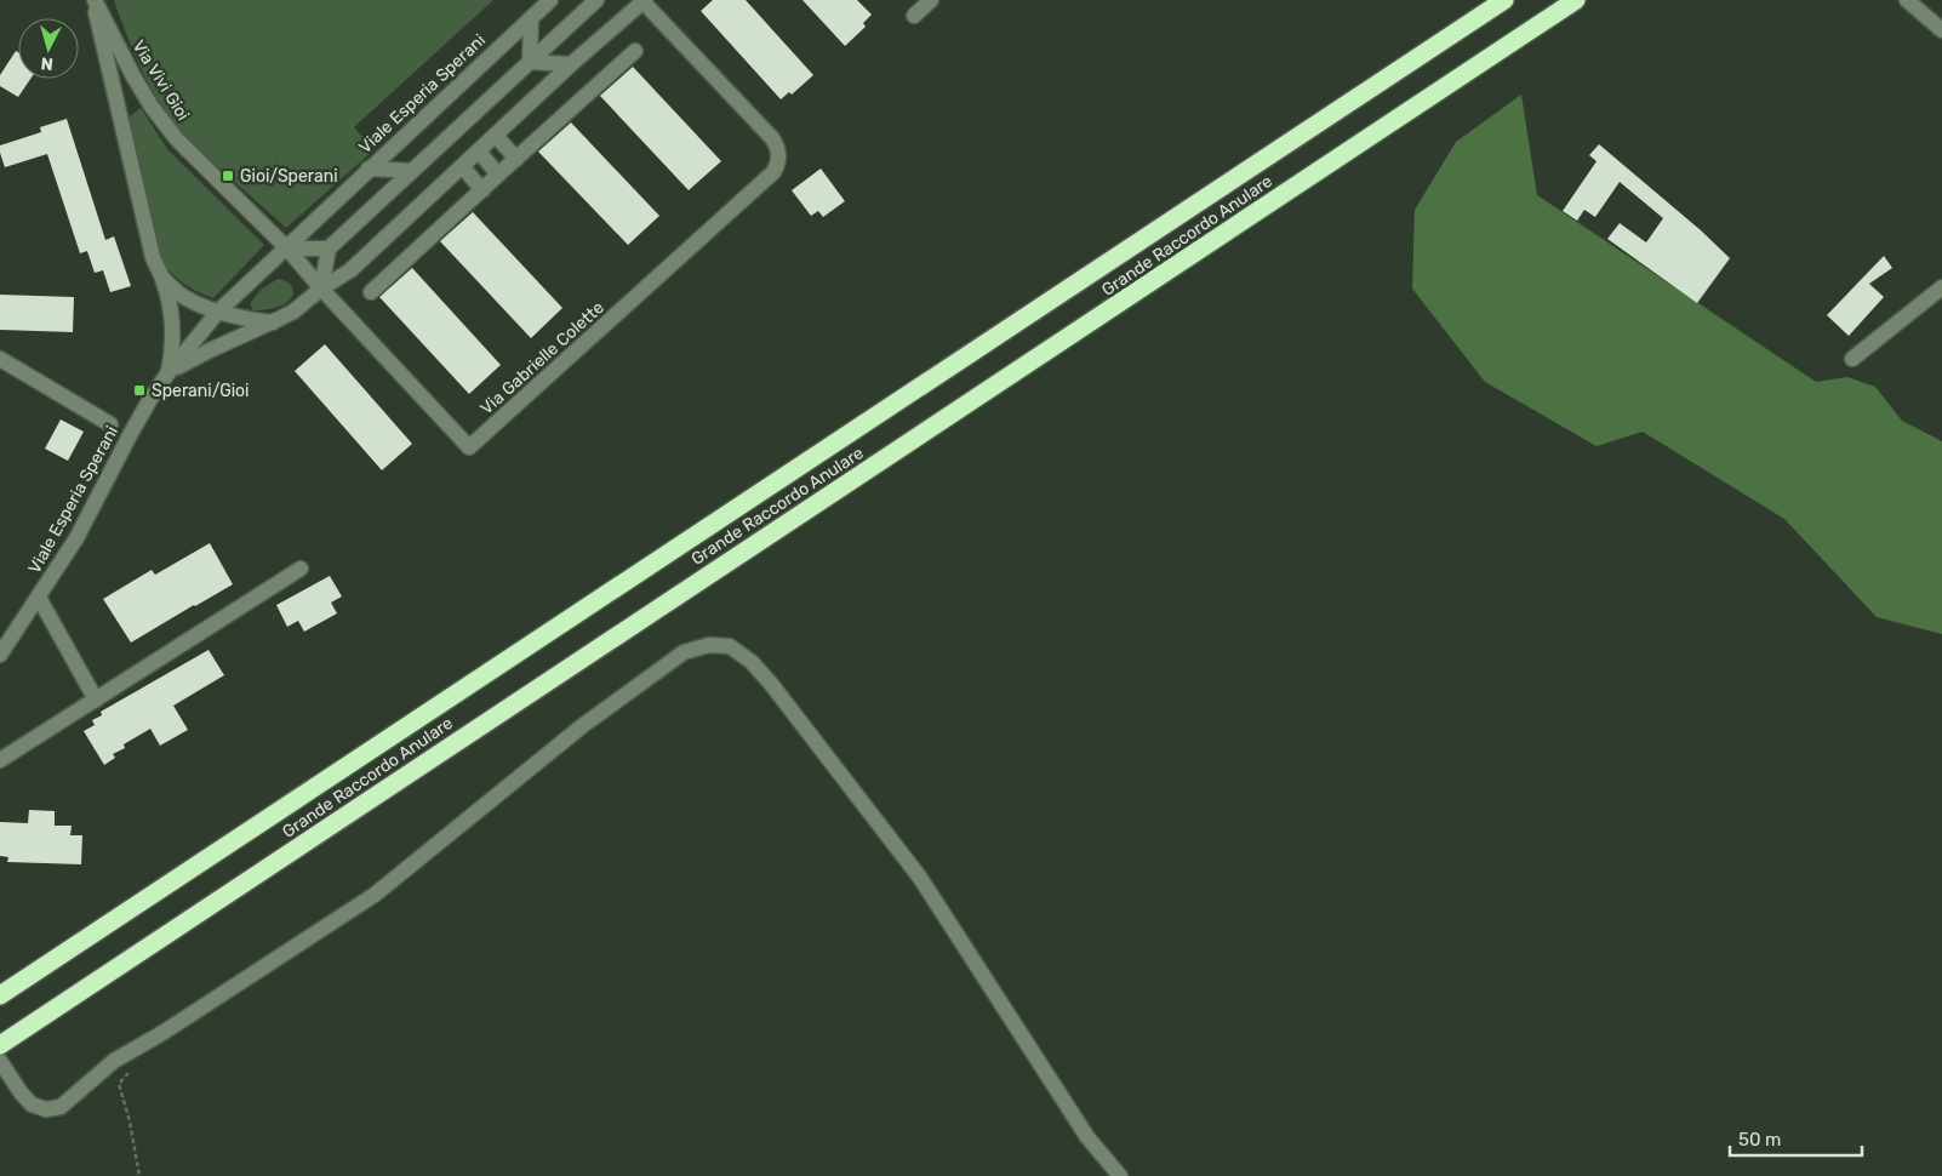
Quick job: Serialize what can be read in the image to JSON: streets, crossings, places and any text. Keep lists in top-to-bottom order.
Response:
{
  "streets": {
    "highway": ["Grande Raccordo Anulare"],
    "street": ["Via Vivi Gioi", "Viale Esperia Sperani", "Via Gabrielle Colette"]
  },
  "crossings": [
    ["Via Vivi Gioi", "Viale Esperia Sperani"],
    ["Via Vivi Gioi", "Via Gabrielle Colette"],
    ["Viale Esperia Sperani", "Via Gabrielle Colette"]
  ],
  "places": {
    "transit": ["Gioi/Sperani", "Sperani/Gioi"]
  },
  "scale_bar": "50 m",
  "north": "bottom"
}
